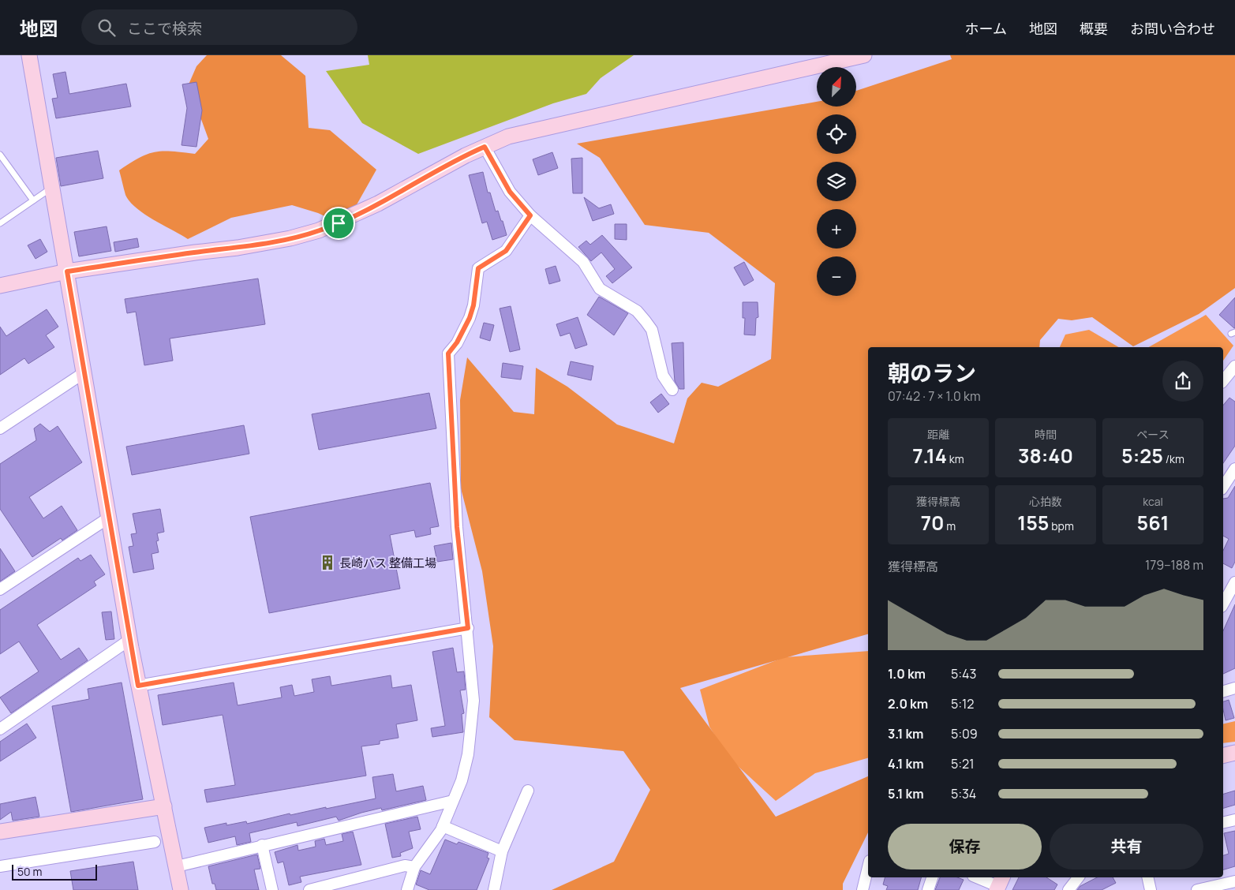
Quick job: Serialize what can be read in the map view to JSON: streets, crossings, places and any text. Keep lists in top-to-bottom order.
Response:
{
  "places": {
    "building": ["長崎バス 整備工場"]
  },
  "scale_bar": "50 m",
  "north": "top right",
  "page": {
    "header": "地図",
    "search": "ここで検索",
    "nav": [
      "ホーム",
      "地図",
      "概要",
      "お問い合わせ"
    ],
    "map_buttons": ["+", "−"],
    "heading": ["朝のラン", "07:42 · 7 × 1.0 km"],
    "stats": [
      ["距離", "7.14 km"],
      ["時間", "38:40"],
      ["ペース", "5:25 /km"],
      ["獲得標高", "70 m"],
      ["心拍数", "155 bpm"],
      ["kcal", "561"]
    ],
    "chart": ["獲得標高", "179–188 m"],
    "list": [
      {
        "name": "1.0 km",
        "note": "5:43"
      },
      {
        "name": "2.0 km",
        "note": "5:12"
      },
      {
        "name": "3.1 km",
        "note": "5:09"
      },
      {
        "name": "4.1 km",
        "note": "5:21"
      },
      {
        "name": "5.1 km",
        "note": "5:34"
      }
    ],
    "buttons": ["保存", "共有"],
    "scale": "50 m"
  }
}
